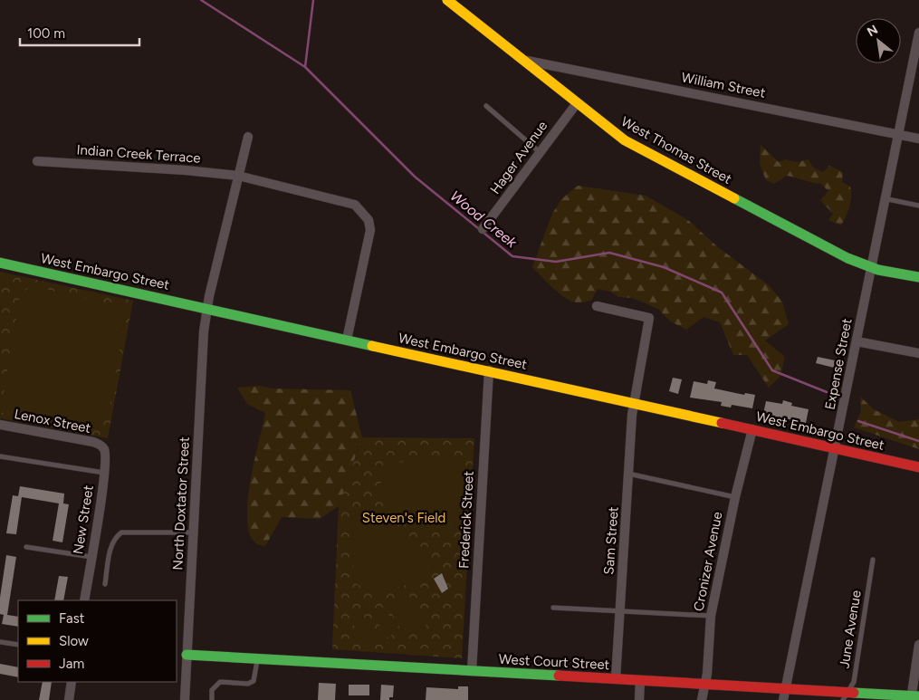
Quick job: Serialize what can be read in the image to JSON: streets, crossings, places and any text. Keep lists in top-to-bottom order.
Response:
{
  "streets": {
    "street": [
      "William Street",
      "West Thomas Street",
      "Indian Creek Terrace",
      "Hager Avenue",
      "West Embargo Street",
      "Expense Street",
      "Lenox Street",
      "North Doxtator Street",
      "New Street",
      "Frederick Street",
      "Sam Street",
      "Cronizer Avenue",
      "West Court Street"
    ],
    "lane": ["June Avenue"]
  },
  "crossings": [
    ["William Street", "West Thomas Street"],
    ["William Street", "Expense Street"],
    ["West Thomas Street", "Hager Avenue"],
    ["West Thomas Street", "Expense Street"],
    ["Indian Creek Terrace", "West Embargo Street"],
    ["West Embargo Street", "Expense Street"],
    ["West Embargo Street", "North Doxtator Street"],
    ["West Embargo Street", "Frederick Street"],
    ["West Embargo Street", "Sam Street"],
    ["West Embargo Street", "Cronizer Avenue"],
    ["Expense Street", "West Court Street"],
    ["Lenox Street", "New Street"],
    ["North Doxtator Street", "West Court Street"],
    ["Frederick Street", "West Court Street"],
    ["Sam Street", "West Court Street"],
    ["Cronizer Avenue", "West Court Street"],
    ["June Avenue", "West Court Street"]
  ],
  "water": ["Wood Creek"],
  "parks": ["Steven's Field"],
  "legend": ["Fast", "Slow", "Jam"],
  "scale_bar": "100 m",
  "north": "top left"
}
